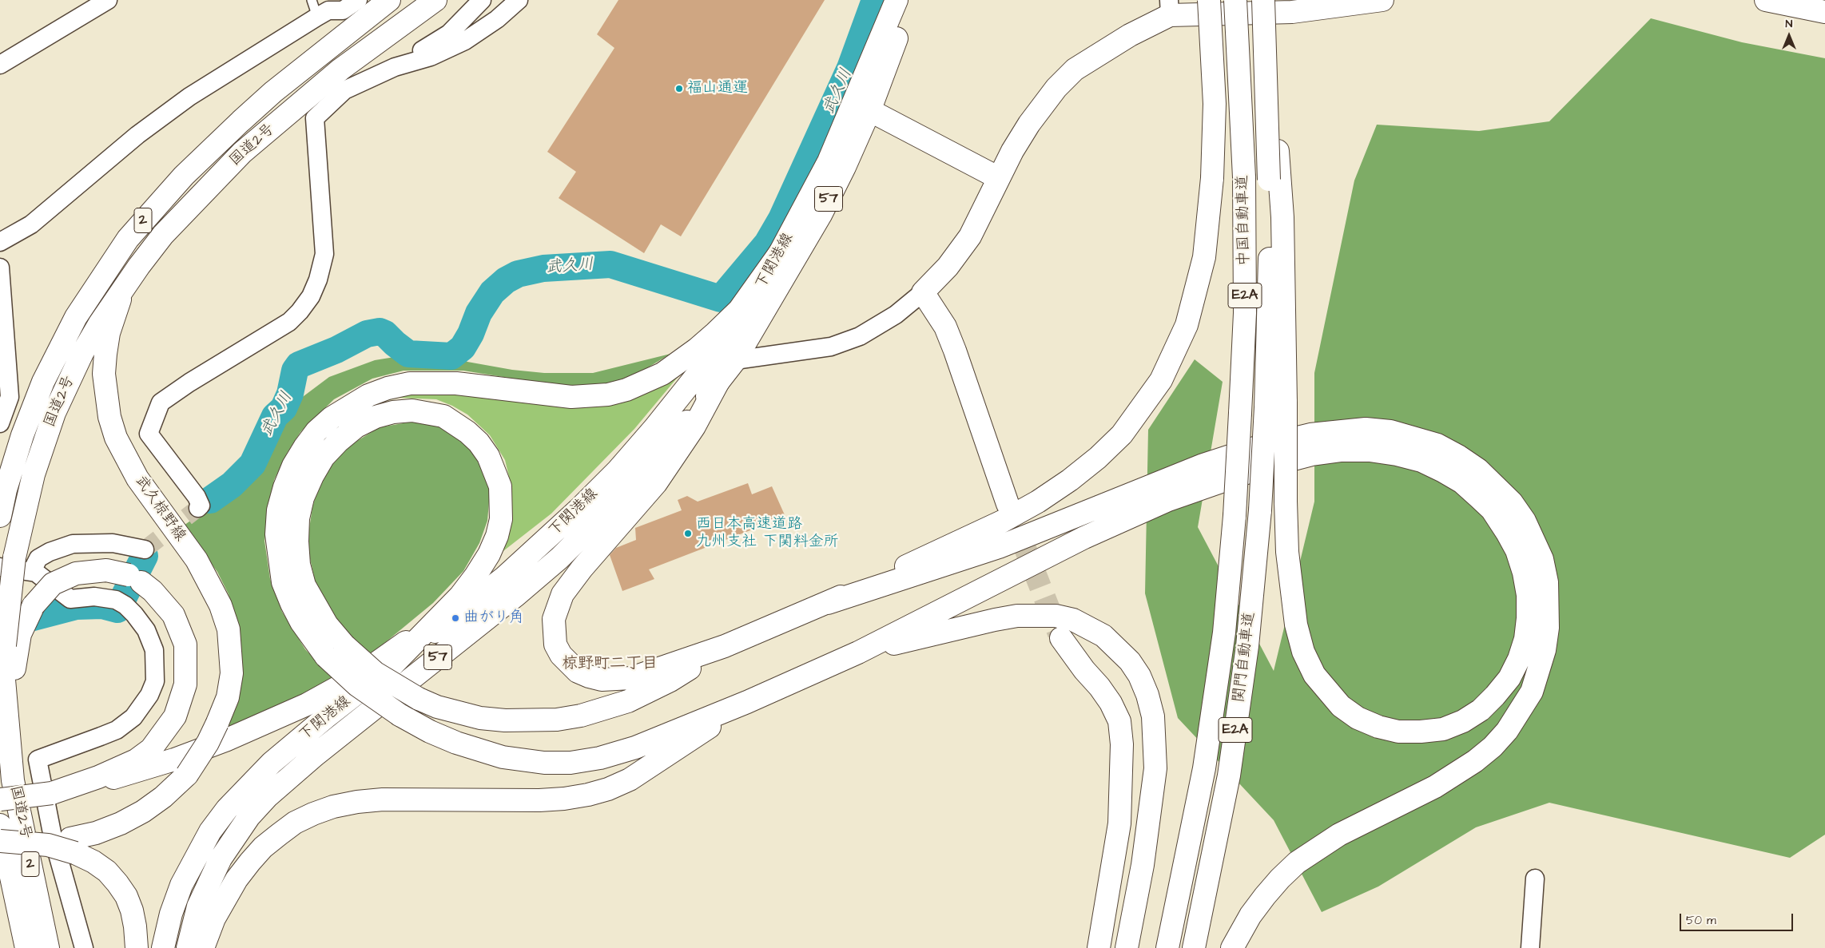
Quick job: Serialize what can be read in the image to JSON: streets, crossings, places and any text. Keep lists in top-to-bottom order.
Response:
{
  "streets": {
    "main road": [
      "国道2号",
      "57",
      "2",
      "中国自動車道",
      "下関港線",
      "E2A",
      "武久椋野線",
      "関門自動車道"
    ]
  },
  "crossings": [
    ["国道2号", "武久椋野線"],
    ["中国自動車道", "関門自動車道"]
  ],
  "districts": ["椋野町二丁目"],
  "water": ["武久川"],
  "places": ["福山通運", "西日本高速道路 九州支社 下関料金所", "曲がり角"],
  "scale_bar": "50 m",
  "north": "top"
}
